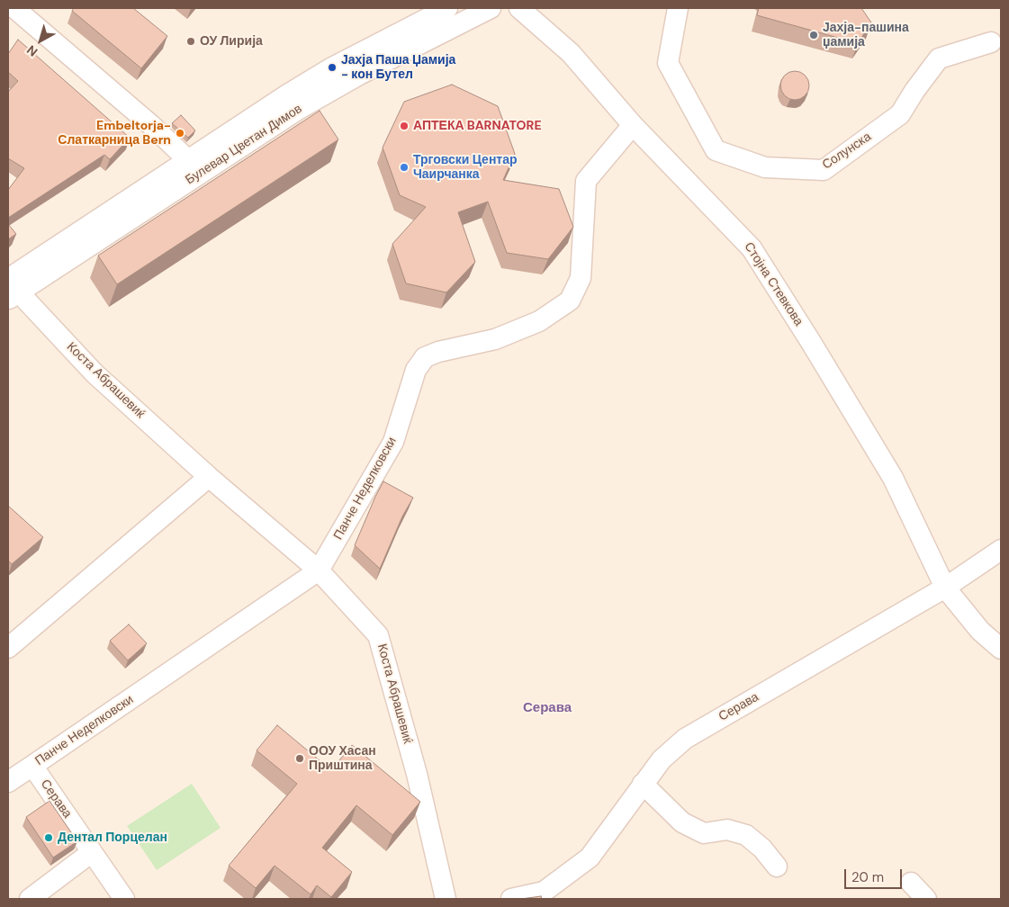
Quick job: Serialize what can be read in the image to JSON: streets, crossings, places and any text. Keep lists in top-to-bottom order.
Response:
{
  "streets": {
    "street": [
      "Булевар Цветан Димов",
      "Солунска",
      "Стојна Стевкова",
      "Коста Абрашевиќ",
      "Панче Неделковски",
      "Серава"
    ]
  },
  "crossings": [
    ["Булевар Цветан Димов", "Коста Абрашевиќ"],
    ["Стојна Стевкова", "Панче Неделковски"],
    ["Стојна Стевкова", "Серава"],
    ["Коста Абрашевиќ", "Панче Неделковски"],
    ["Панче Неделковски", "Серава"]
  ],
  "districts": ["Серава"],
  "places": [
    "Јахја-пашина џамија",
    "ОУ Лирија",
    "Јахја Паша Џамија - кон Бутел",
    "АПТЕКА BARNATORE",
    "Embeltorja- Слаткарница Bern",
    "Трговски Центар Чаирчанка",
    "ООУ Хасан Приштина",
    "Дентал Порцелан"
  ],
  "scale_bar": "20 m",
  "north": "bottom left"
}
